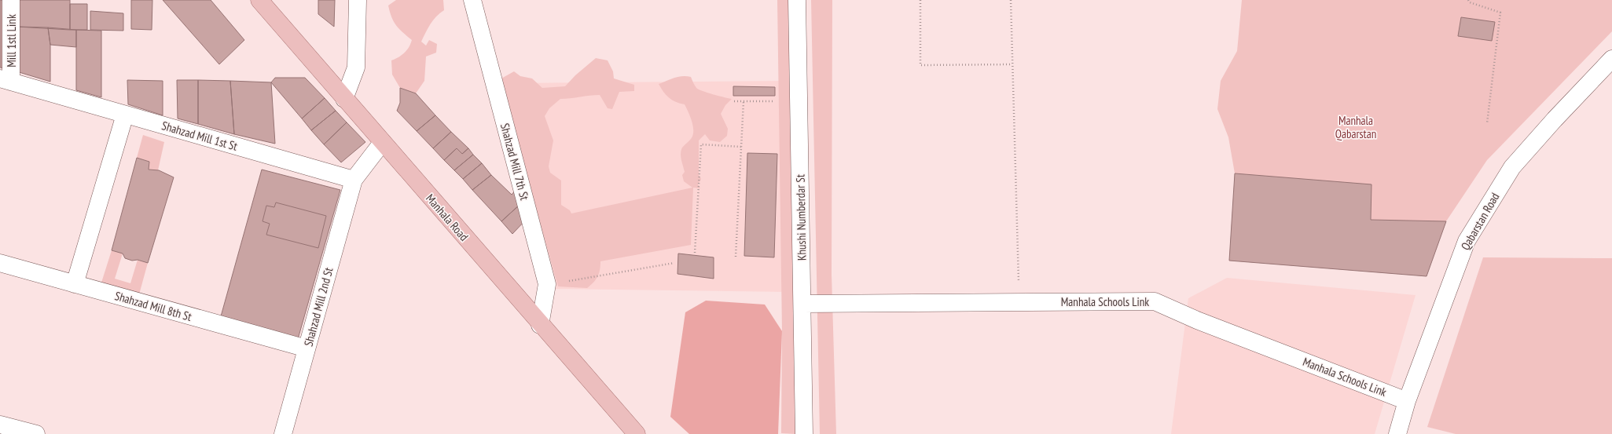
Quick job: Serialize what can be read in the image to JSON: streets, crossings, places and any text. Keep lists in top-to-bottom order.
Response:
{
  "streets": {
    "main road": ["Manhala Road"],
    "street": [
      "Mill 1stl Link",
      "Shahzad Mill 1st St",
      "Shahzad Mill 7th St",
      "Khushi Numberdar St",
      "Qabarstan Road",
      "Manhala Schools Link",
      "Shahzad Mill 8th St",
      "Shahzad Mill 2nd St"
    ]
  },
  "crossings": [
    ["Mill 1stl Link", "Shahzad Mill 1st St"],
    ["Shahzad Mill 1st St", "Shahzad Mill 2nd St"],
    ["Shahzad Mill 7th St", "Manhala Road"],
    ["Khushi Numberdar St", "Manhala Schools Link"],
    ["Qabarstan Road", "Manhala Schools Link"],
    ["Shahzad Mill 8th St", "Shahzad Mill 2nd St"]
  ],
  "parks": ["Manhala Qabarstan"]
}
